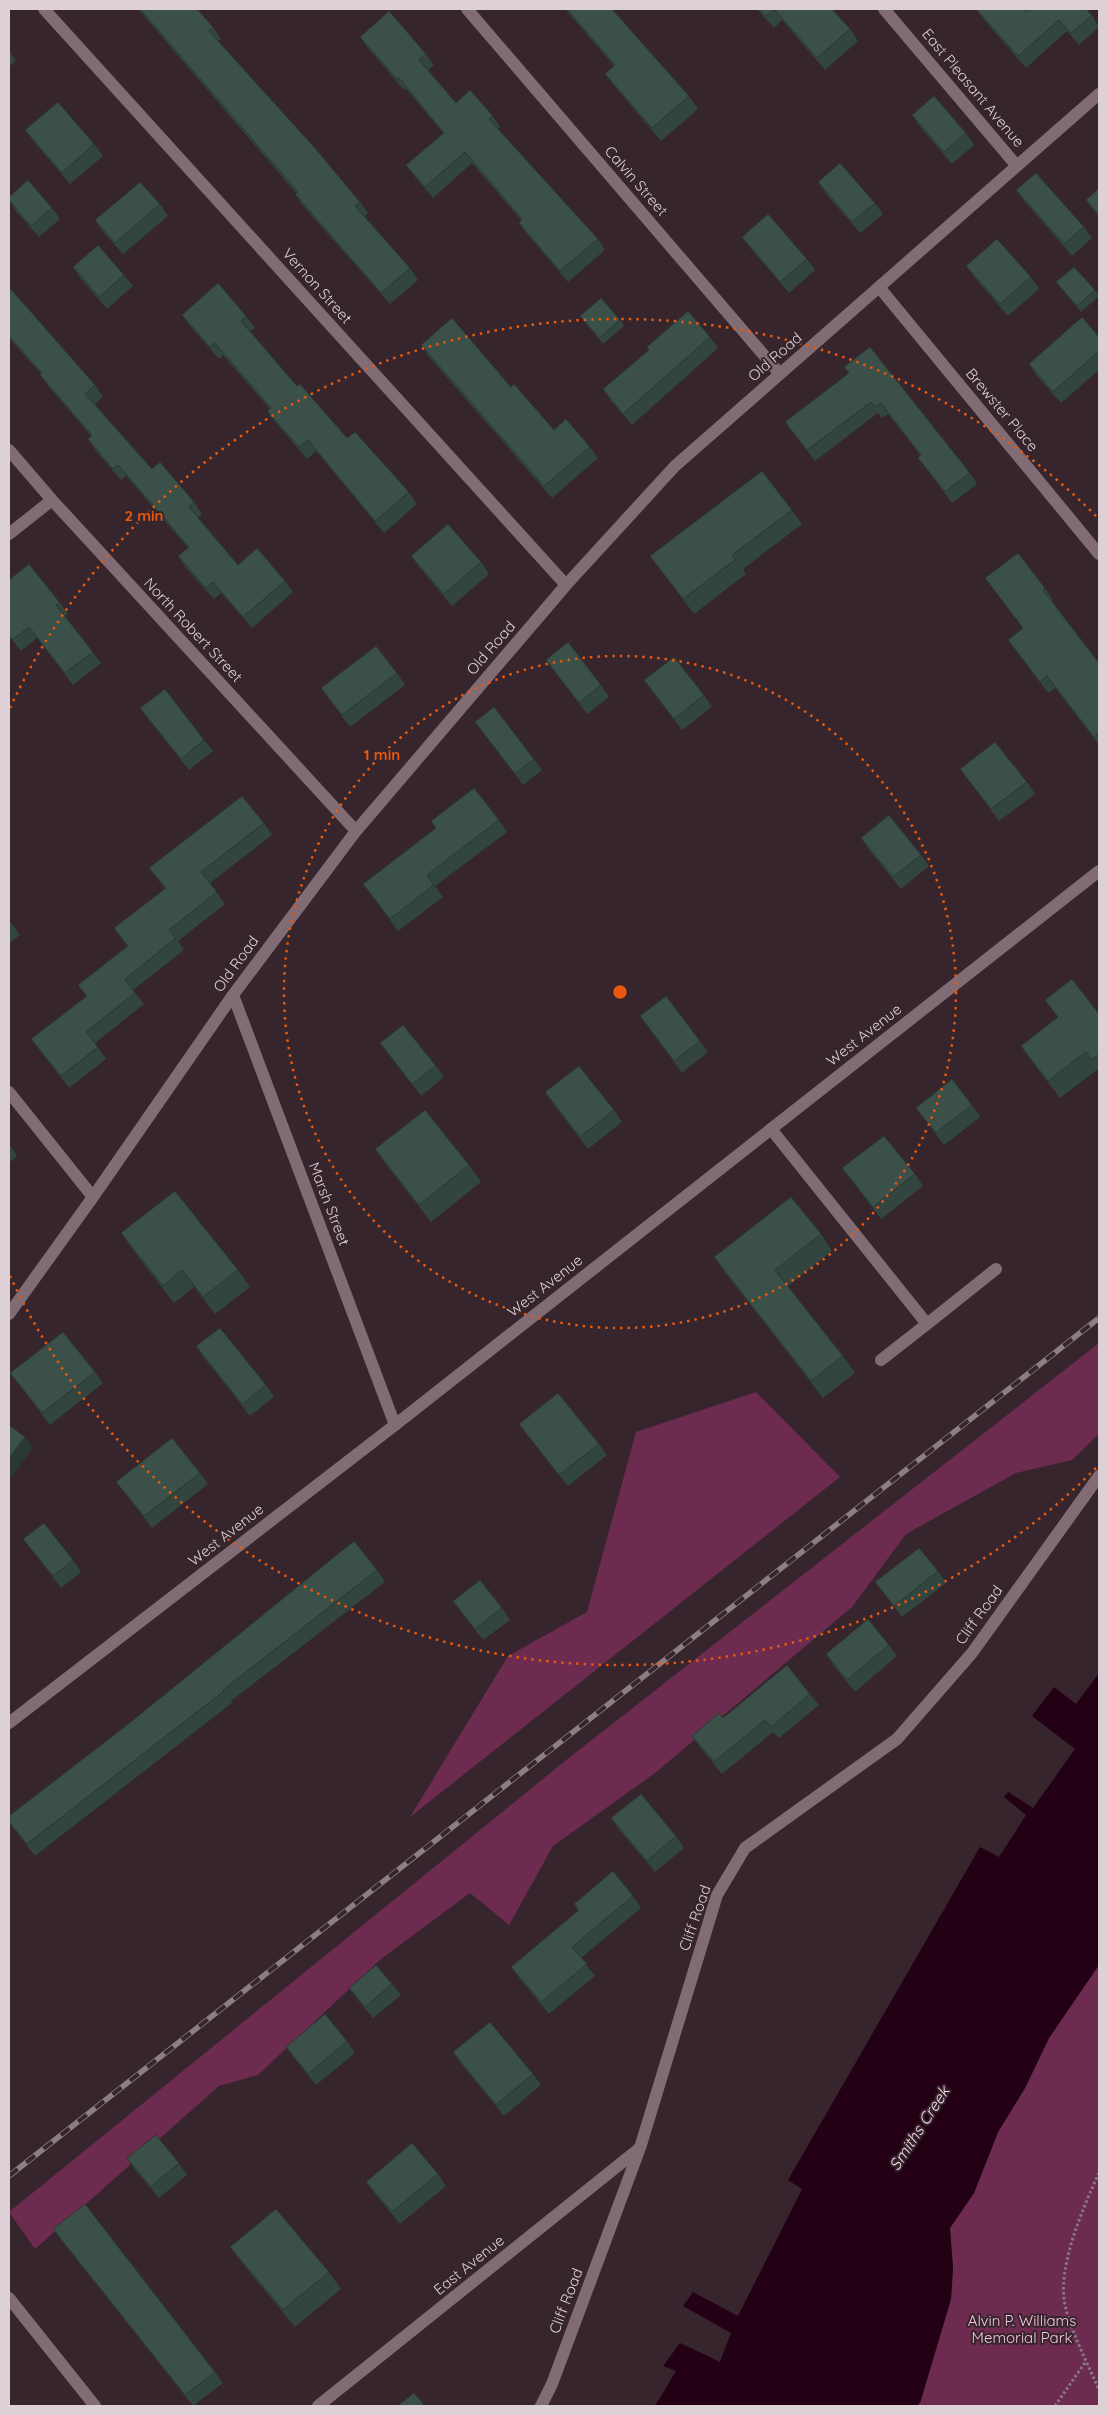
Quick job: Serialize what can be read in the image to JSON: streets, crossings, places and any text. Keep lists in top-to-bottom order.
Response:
{
  "streets": {
    "street": [
      "East Pleasant Avenue",
      "Calvin Street",
      "Vernon Street",
      "Old Road",
      "Brewster Place",
      "North Robert Street",
      "West Avenue",
      "Marsh Street",
      "Cliff Road",
      "East Avenue"
    ]
  },
  "crossings": [
    ["East Pleasant Avenue", "Old Road"],
    ["Calvin Street", "Old Road"],
    ["Vernon Street", "Old Road"],
    ["Old Road", "Brewster Place"],
    ["Old Road", "North Robert Street"],
    ["Old Road", "Marsh Street"],
    ["West Avenue", "Marsh Street"],
    ["Cliff Road", "East Avenue"]
  ],
  "water": ["Smiths Creek"],
  "parks": ["Alvin P. Williams Memorial Park"],
  "rings": ["2 min", "1 min"]
}
